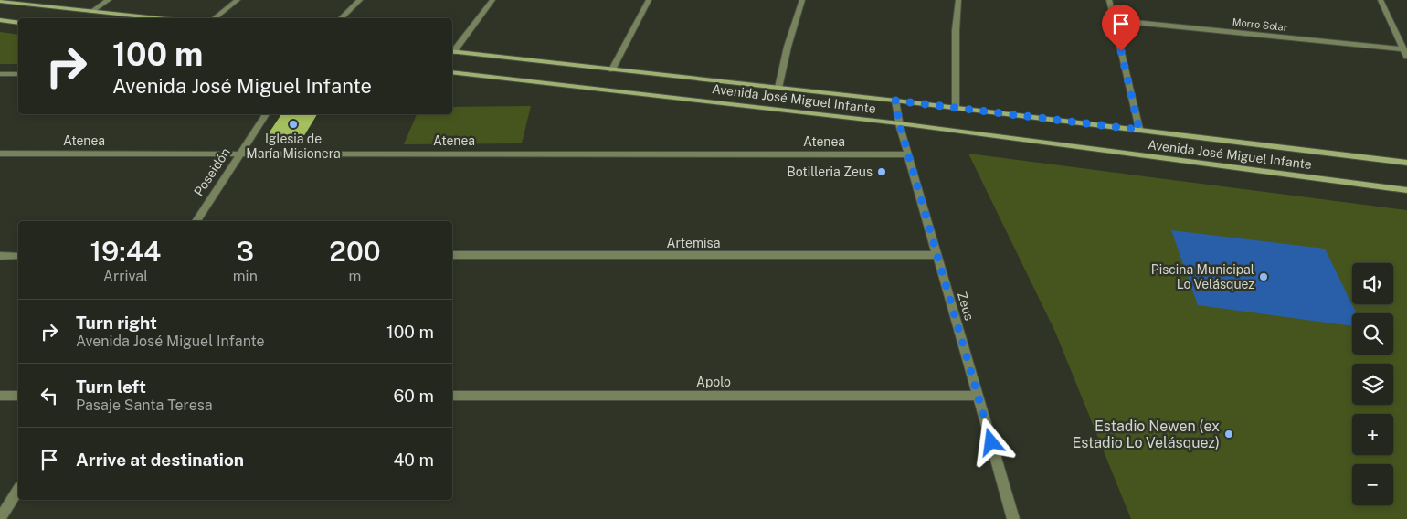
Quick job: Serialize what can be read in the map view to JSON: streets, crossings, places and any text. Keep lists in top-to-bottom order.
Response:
{
  "streets": {
    "main road": ["Avenida José Miguel Infante"],
    "street": [
      "Morro Solar",
      "Atenea",
      "Poseidón",
      "Artemisa",
      "Zeus",
      "Apolo"
    ]
  },
  "crossings": [
    ["Avenida José Miguel Infante", "Zeus"],
    ["Atenea", "Poseidón"],
    ["Atenea", "Zeus"],
    ["Artemisa", "Zeus"],
    ["Zeus", "Apolo"]
  ],
  "places": [
    "Iglesia de María Misionera",
    "Botilleria Zeus",
    "Piscina Municipal Lo Velásquez",
    "Estadio Newen (ex Estadio Lo Velásquez)"
  ],
  "page": {
    "turn": ["100 m", "Avenida José Miguel Infante"],
    "eta": [
      "19:44",
      "Arrival",
      "3",
      "min",
      "200",
      "m"
    ],
    "map_buttons": ["+", "−"],
    "list": [
      {
        "name": "Turn right",
        "note": "Avenida José Miguel Infante",
        "value": "100 m"
      },
      {
        "name": "Turn left",
        "note": "Pasaje Santa Teresa",
        "value": "60 m"
      },
      {
        "name": "Arrive at destination",
        "value": "40 m"
      }
    ]
  }
}
